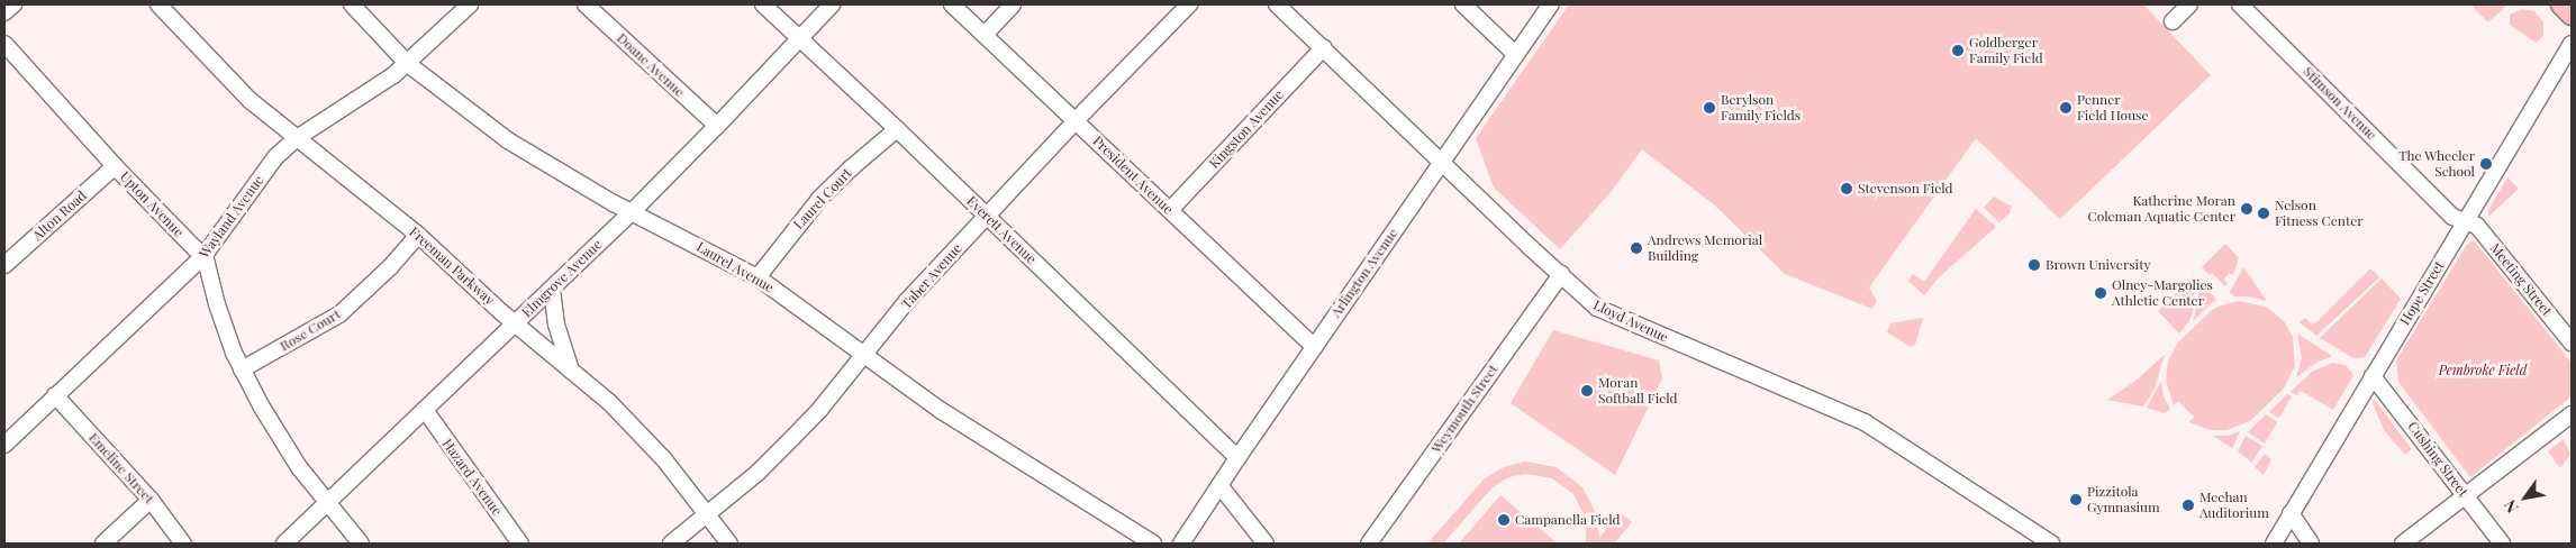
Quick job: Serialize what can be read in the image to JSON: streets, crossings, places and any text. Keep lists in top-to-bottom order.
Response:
{
  "streets": {
    "street": [
      "Doane Avenue",
      "Stimson Avenue",
      "Kingston Avenue",
      "President Avenue",
      "Laurel Court",
      "Upton Avenue",
      "Alton Road",
      "Wayland Avenue",
      "Everett Avenue",
      "Freeman Parkway",
      "Laurel Avenue",
      "Arlington Avenue",
      "Taber Avenue",
      "Elmgrove Avenue",
      "Meeting Street",
      "Hope Street",
      "Lloyd Avenue",
      "Rose Court",
      "Weymouth Street",
      "Cushing Street",
      "Emeline Street",
      "Hazard Avenue"
    ]
  },
  "crossings": [
    ["Doane Avenue", "Elmgrove Avenue"],
    ["Stimson Avenue", "Meeting Street"],
    ["Stimson Avenue", "Hope Street"],
    ["Kingston Avenue", "President Avenue"],
    ["Kingston Avenue", "Lloyd Avenue"],
    ["President Avenue", "Arlington Avenue"],
    ["President Avenue", "Taber Avenue"],
    ["Laurel Court", "Everett Avenue"],
    ["Laurel Court", "Laurel Avenue"],
    ["Upton Avenue", "Alton Road"],
    ["Upton Avenue", "Wayland Avenue"],
    ["Wayland Avenue", "Freeman Parkway"],
    ["Wayland Avenue", "Laurel Avenue"],
    ["Wayland Avenue", "Emeline Street"],
    ["Everett Avenue", "Arlington Avenue"],
    ["Everett Avenue", "Taber Avenue"],
    ["Everett Avenue", "Elmgrove Avenue"],
    ["Freeman Parkway", "Taber Avenue"],
    ["Freeman Parkway", "Elmgrove Avenue"],
    ["Freeman Parkway", "Rose Court"],
    ["Laurel Avenue", "Taber Avenue"],
    ["Laurel Avenue", "Elmgrove Avenue"],
    ["Arlington Avenue", "Lloyd Avenue"],
    ["Elmgrove Avenue", "Hazard Avenue"],
    ["Meeting Street", "Hope Street"],
    ["Hope Street", "Cushing Street"],
    ["Lloyd Avenue", "Weymouth Street"]
  ],
  "parks": ["Pembroke Field"],
  "places": [
    "Goldberger Family Field",
    "Berylson Family Fields",
    "Penner Field House",
    "The Wheeler School",
    "Stevenson Field",
    "Katherine Moran Coleman Aquatic Center",
    "Nelson Fitness Center",
    "Andrews Memorial Building",
    "Brown University",
    "Olney-Margolies Athletic Center",
    "Moran Softball Field",
    "Pizzitola Gymnasium",
    "Meehan Auditorium",
    "Campanella Field"
  ],
  "north": "bottom left"
}
